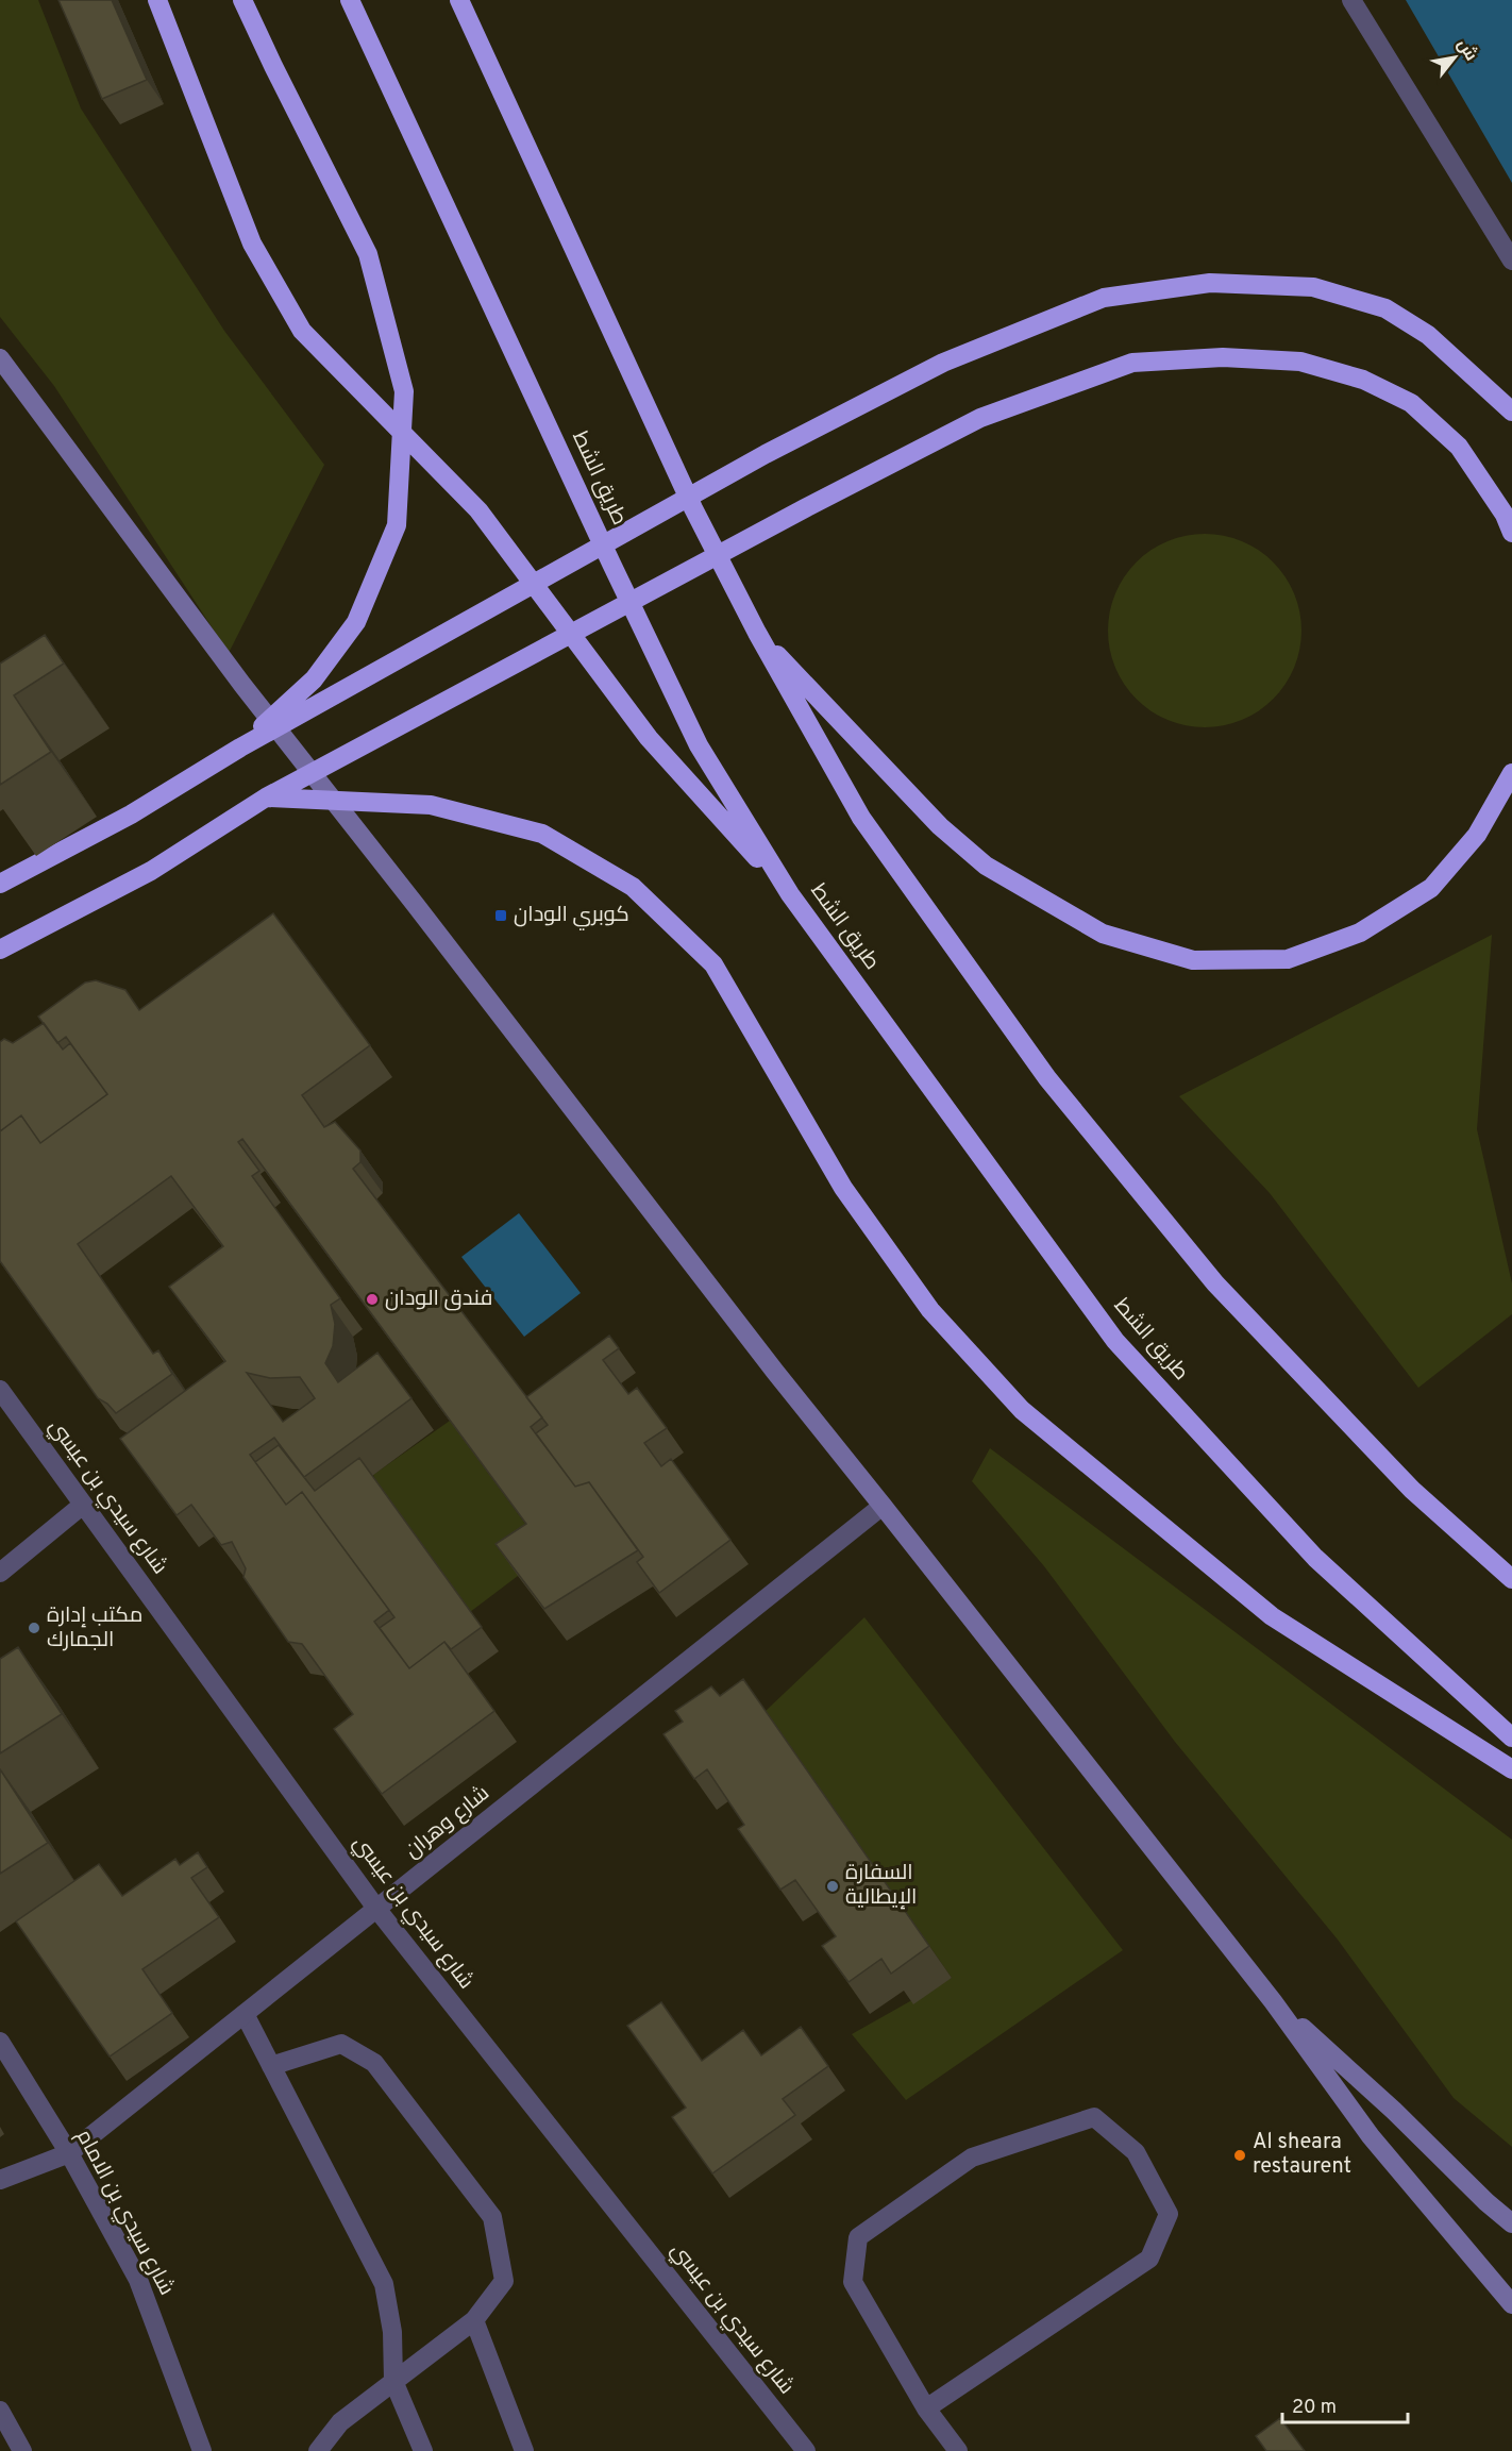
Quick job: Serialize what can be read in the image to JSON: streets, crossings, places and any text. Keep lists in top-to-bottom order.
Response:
{
  "streets": {
    "highway": ["طريق الشط"],
    "street": ["شارع سيدي بن عيسي", "شارع وهران", "شارع سيدي بن الامام"]
  },
  "crossings": [
    ["شارع سيدي بن عيسي", "شارع وهران"],
    ["شارع وهران", "شارع سيدي بن الامام"]
  ],
  "places": {
    "transit": ["كوبري الودان"],
    "other": [
      "فندق الودان",
      "مكتب إدارة الجمارك",
      "السفارة الإيطالية",
      "Al sheara restaurent"
    ]
  },
  "scale_bar": "20 m",
  "north": "top right"
}
